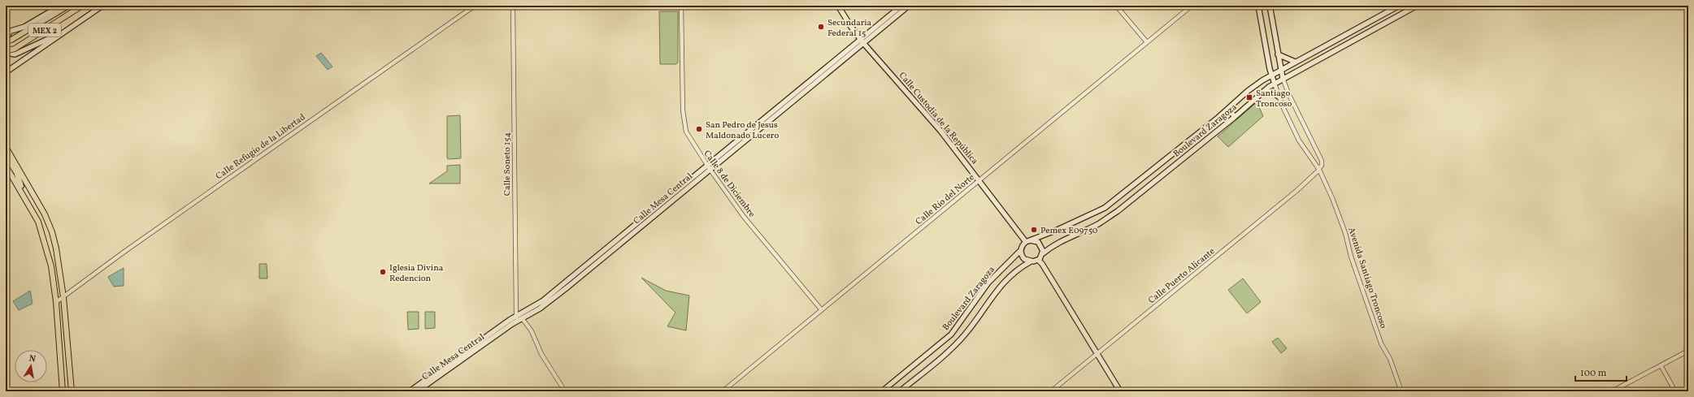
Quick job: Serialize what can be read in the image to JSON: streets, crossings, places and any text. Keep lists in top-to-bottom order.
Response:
{
  "streets": {
    "main road": [
      "MEX 2",
      "Calle Custodia de la República",
      "Boulevard Zaragoza",
      "Calle Mesa Central",
      "Avenida Santiago Troncoso"
    ],
    "street": [
      "Calle Refugio de la Libertad",
      "Calle Soneto 154",
      "Calle 8 de Diciembre",
      "Calle Río del Norte",
      "Calle Puerto Alicante"
    ]
  },
  "crossings": [
    ["Calle Custodia de la República", "Boulevard Zaragoza"],
    ["Calle Custodia de la República", "Calle Mesa Central"],
    ["Calle Custodia de la República", "Calle Río del Norte"],
    ["Boulevard Zaragoza", "Avenida Santiago Troncoso"],
    ["Calle Soneto 154", "Calle Mesa Central"],
    ["Calle 8 de Diciembre", "Calle Mesa Central"],
    ["Calle 8 de Diciembre", "Calle Río del Norte"],
    ["Calle Puerto Alicante", "Avenida Santiago Troncoso"]
  ],
  "places": {
    "other": [
      "Secundaria Federal 15",
      "San Pedro de Jesus Maldonado Lucero",
      "Pemex E09750",
      "Iglesia Divina Redencion"
    ],
    "transit": ["Santiago Troncoso"]
  },
  "scale_bar": "100 m",
  "north": "top"
}
